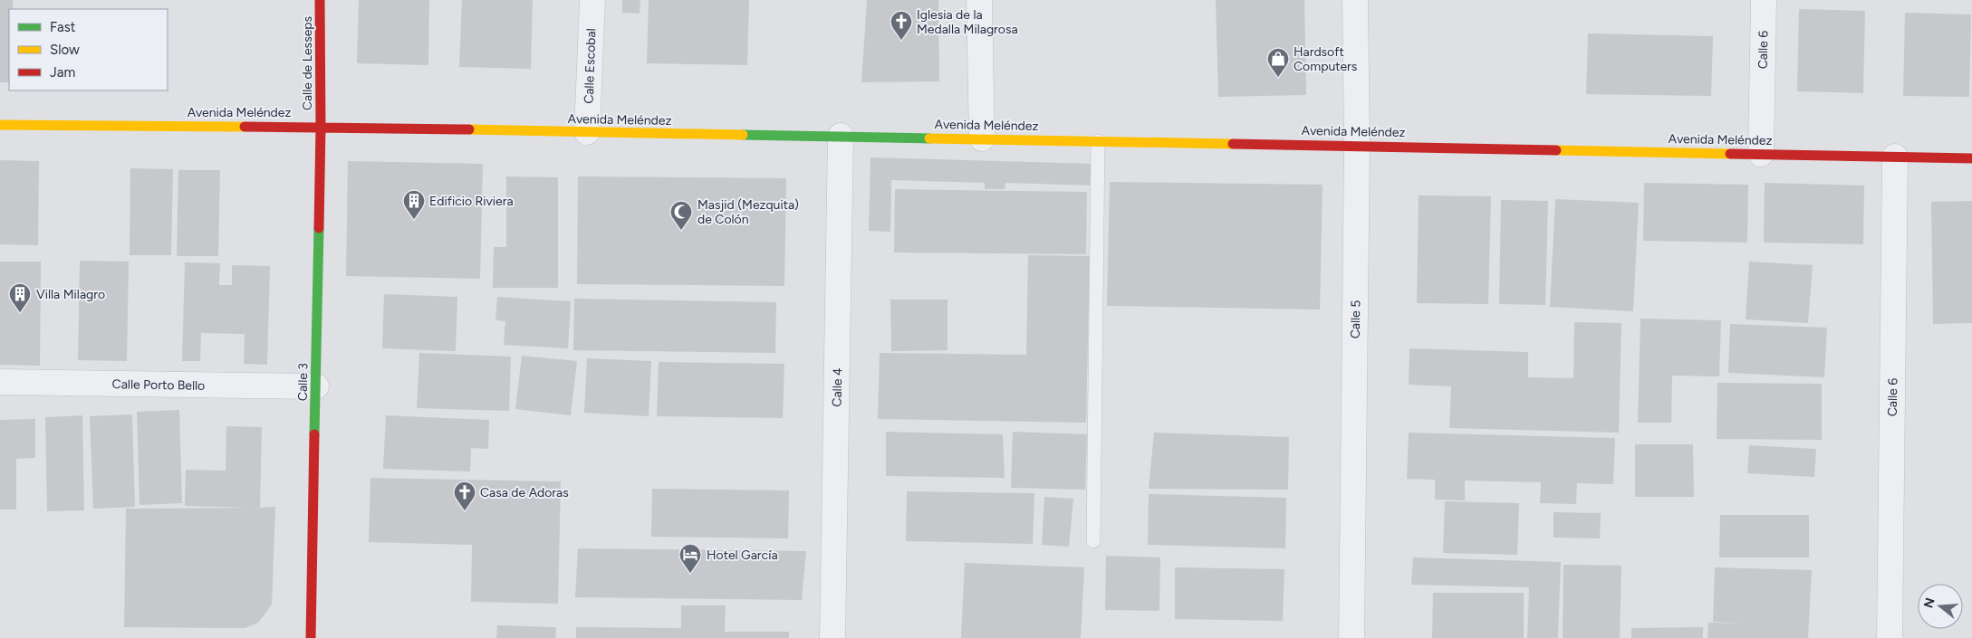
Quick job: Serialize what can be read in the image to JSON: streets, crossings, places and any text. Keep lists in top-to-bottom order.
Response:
{
  "streets": {
    "street": [
      "Calle 6",
      "Calle de Lesseps",
      "Calle Escobal",
      "Avenida Meléndez",
      "Calle 5",
      "Calle 3",
      "Calle Porto Bello",
      "Calle 4"
    ]
  },
  "crossings": [
    ["Calle 6", "Avenida Meléndez"],
    ["Calle de Lesseps", "Avenida Meléndez"],
    ["Calle de Lesseps", "Calle 3"],
    ["Calle Escobal", "Avenida Meléndez"],
    ["Avenida Meléndez", "Calle 5"],
    ["Avenida Meléndez", "Calle 3"],
    ["Avenida Meléndez", "Calle 4"],
    ["Calle 3", "Calle Porto Bello"]
  ],
  "places": {
    "church": ["Iglesia de la Medalla Milagrosa", "Casa de Adoras"],
    "shop": ["Hardsoft Computers"],
    "building": ["Edificio Riviera", "Villa Milagro"],
    "mosque": ["Masjid (Mezquita) de Colón"],
    "hotel": ["Hotel García"]
  },
  "legend": ["Fast", "Slow", "Jam"],
  "north": "left"
}
